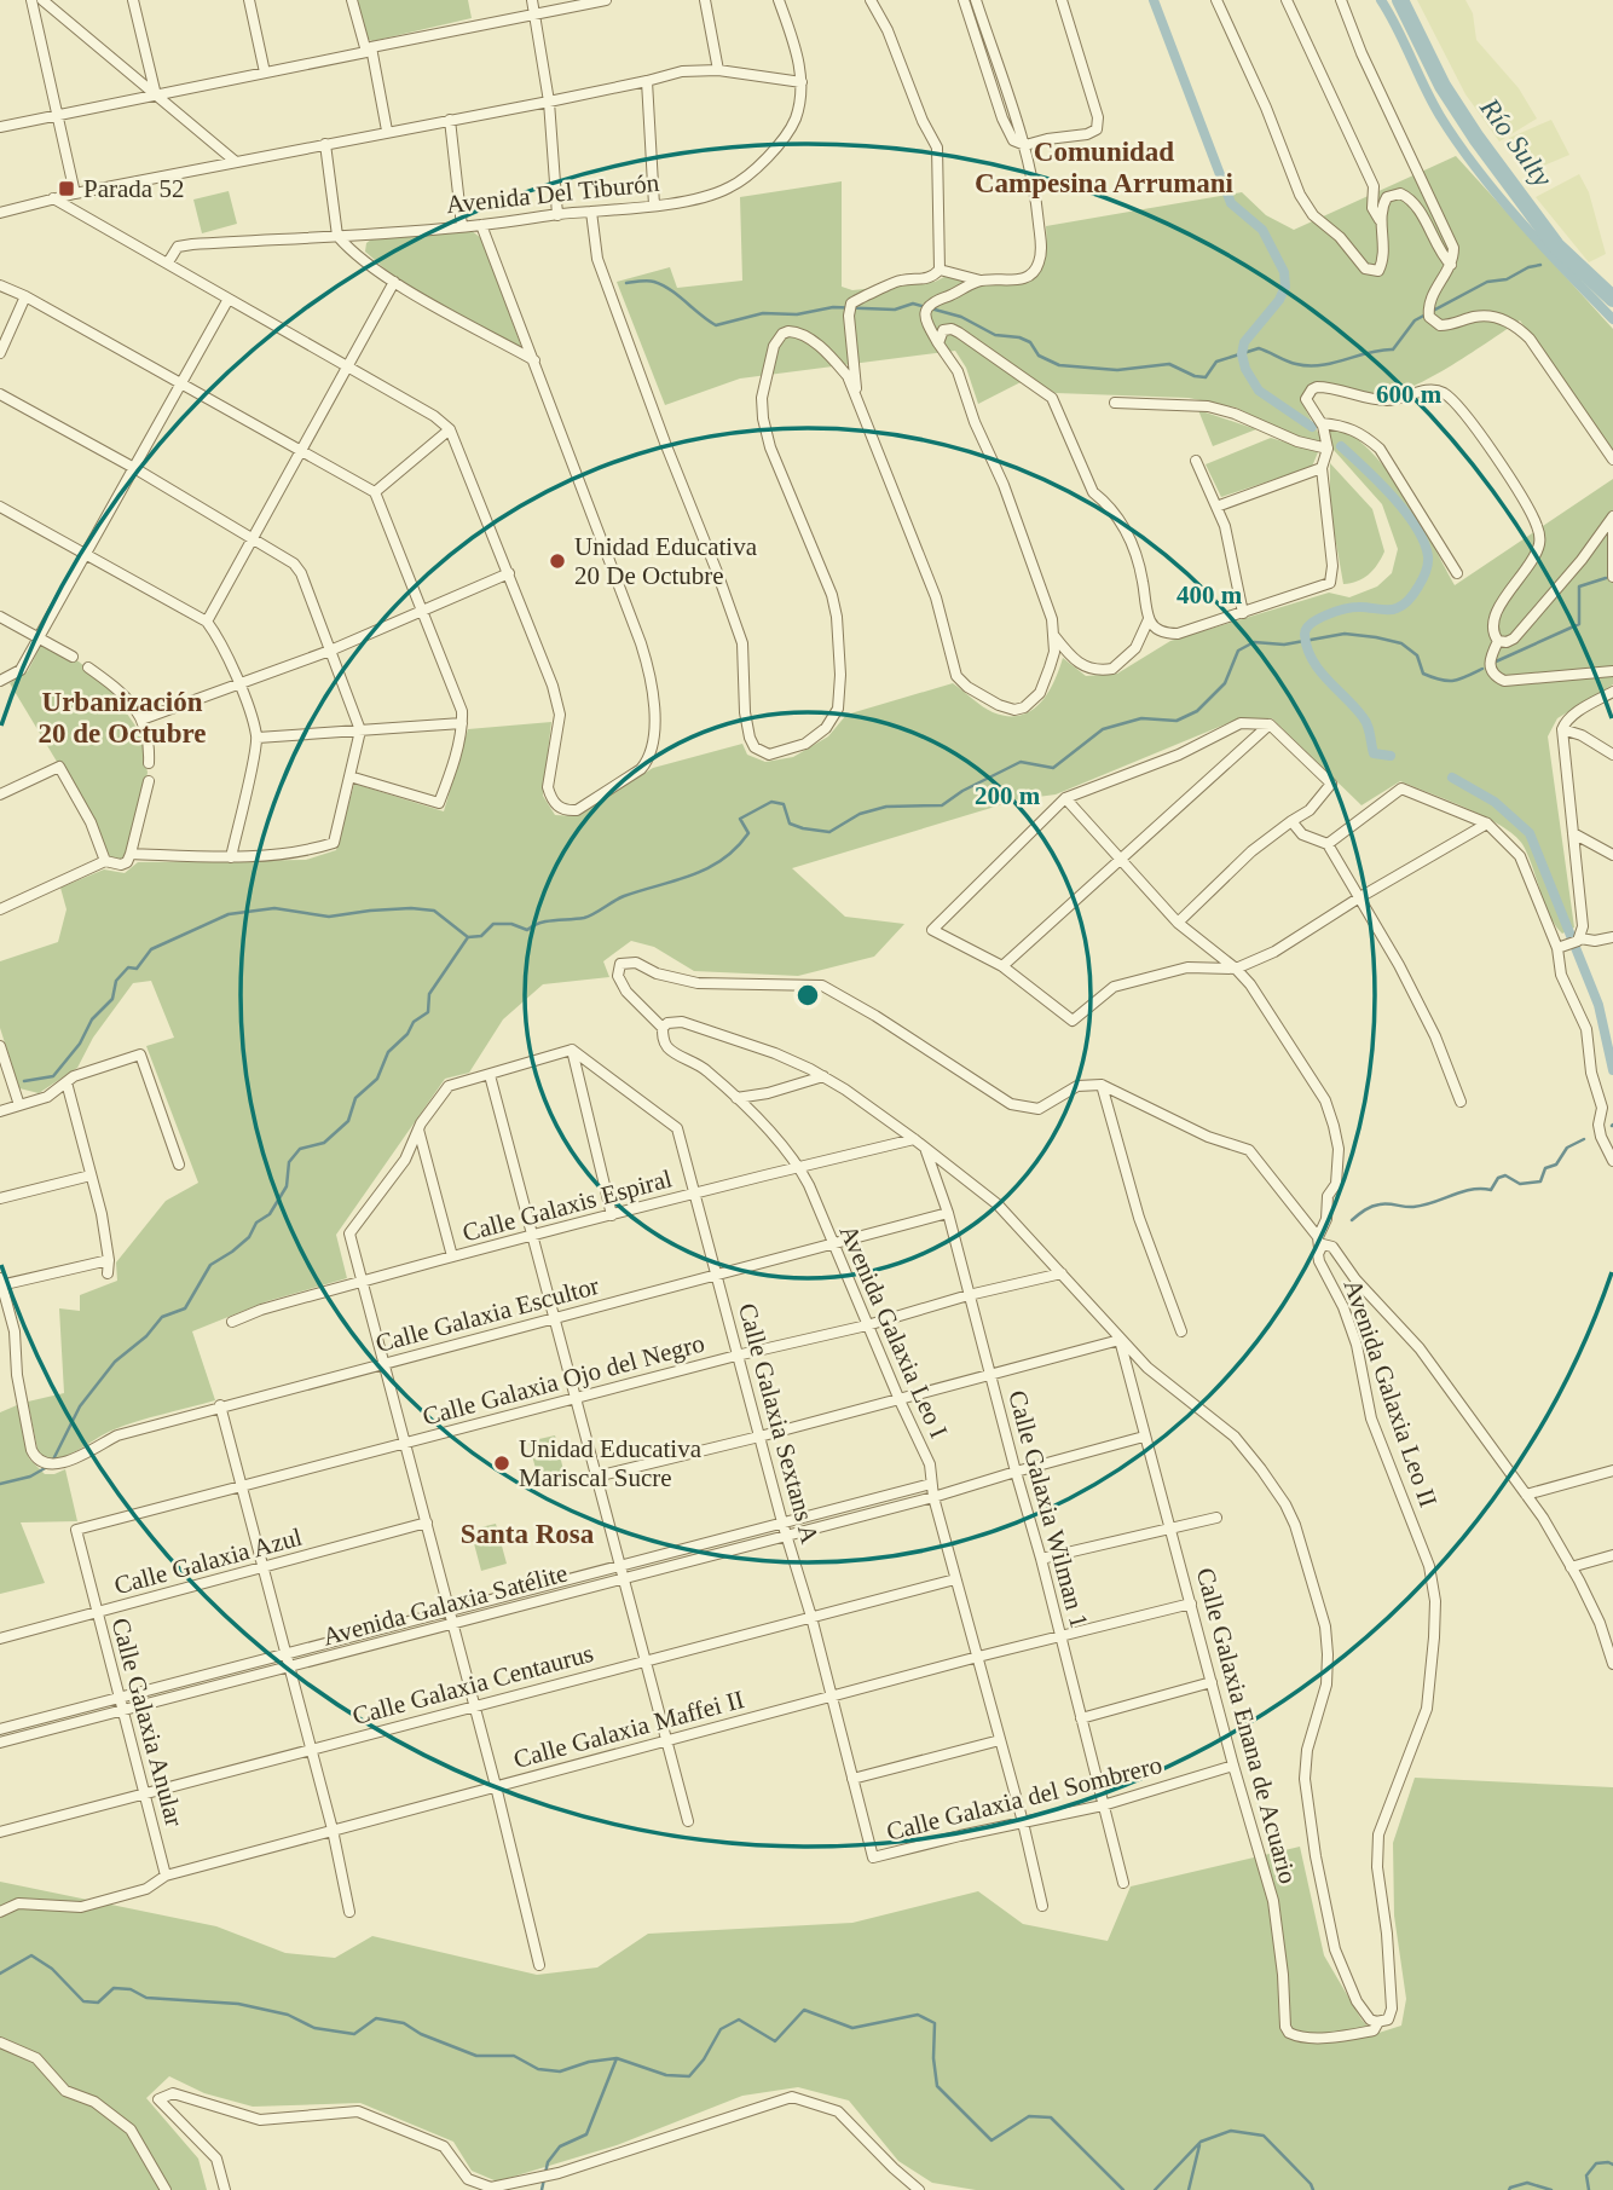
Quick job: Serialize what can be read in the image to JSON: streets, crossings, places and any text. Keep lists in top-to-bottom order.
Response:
{
  "streets": {
    "street": [
      "Avenida Del Tiburón",
      "Calle Galaxis Espiral",
      "Calle Galaxia Escultor",
      "Avenida Galaxia Leo I",
      "Calle Galaxia Ojo del Negro",
      "Avenida Galaxia Leo II",
      "Calle Galaxia Sextans A",
      "Calle Galaxia Wilman 1",
      "Calle Galaxia Azul",
      "Avenida Galaxia Satélite",
      "Calle Galaxia Centaurus",
      "Calle Galaxia Anular",
      "Calle Galaxia Enana de Acuario",
      "Calle Galaxia Maffei II",
      "Calle Galaxia del Sombrero"
    ]
  },
  "crossings": [
    ["Calle Galaxis Espiral", "Avenida Galaxia Leo I"],
    ["Calle Galaxis Espiral", "Calle Galaxia Sextans A"],
    ["Calle Galaxia Escultor", "Avenida Galaxia Leo I"],
    ["Calle Galaxia Escultor", "Calle Galaxia Sextans A"],
    ["Calle Galaxia Escultor", "Calle Galaxia Wilman 1"],
    ["Avenida Galaxia Leo I", "Calle Galaxia Ojo del Negro"],
    ["Avenida Galaxia Leo I", "Avenida Galaxia Satélite"],
    ["Avenida Galaxia Leo I", "Calle Galaxia Centaurus"],
    ["Avenida Galaxia Leo I", "Calle Galaxia Maffei II"],
    ["Avenida Galaxia Leo I", "Calle Galaxia del Sombrero"],
    ["Calle Galaxia Ojo del Negro", "Calle Galaxia Sextans A"],
    ["Calle Galaxia Ojo del Negro", "Calle Galaxia Wilman 1"],
    ["Calle Galaxia Ojo del Negro", "Calle Galaxia Anular"],
    ["Avenida Galaxia Leo II", "Calle Galaxia Enana de Acuario"],
    ["Calle Galaxia Sextans A", "Avenida Galaxia Satélite"],
    ["Calle Galaxia Sextans A", "Calle Galaxia Centaurus"],
    ["Calle Galaxia Sextans A", "Calle Galaxia Maffei II"],
    ["Calle Galaxia Sextans A", "Calle Galaxia del Sombrero"],
    ["Calle Galaxia Wilman 1", "Avenida Galaxia Satélite"],
    ["Calle Galaxia Wilman 1", "Calle Galaxia Maffei II"],
    ["Calle Galaxia Wilman 1", "Calle Galaxia del Sombrero"],
    ["Calle Galaxia Azul", "Calle Galaxia Anular"],
    ["Avenida Galaxia Satélite", "Calle Galaxia Anular"],
    ["Avenida Galaxia Satélite", "Calle Galaxia Enana de Acuario"],
    ["Calle Galaxia Centaurus", "Calle Galaxia Anular"],
    ["Calle Galaxia Anular", "Calle Galaxia Maffei II"],
    ["Calle Galaxia Enana de Acuario", "Calle Galaxia Maffei II"],
    ["Calle Galaxia Enana de Acuario", "Calle Galaxia del Sombrero"]
  ],
  "districts": ["Comunidad Campesina Arrumani", "Urbanización 20 de Octubre", "Santa Rosa"],
  "water": ["Río Sulty"],
  "places": {
    "transit": ["Parada 52"],
    "other": ["Unidad Educativa 20 De Octubre", "Unidad Educativa Mariscal Sucre"]
  },
  "rings": ["600 m", "400 m", "200 m"]
}
